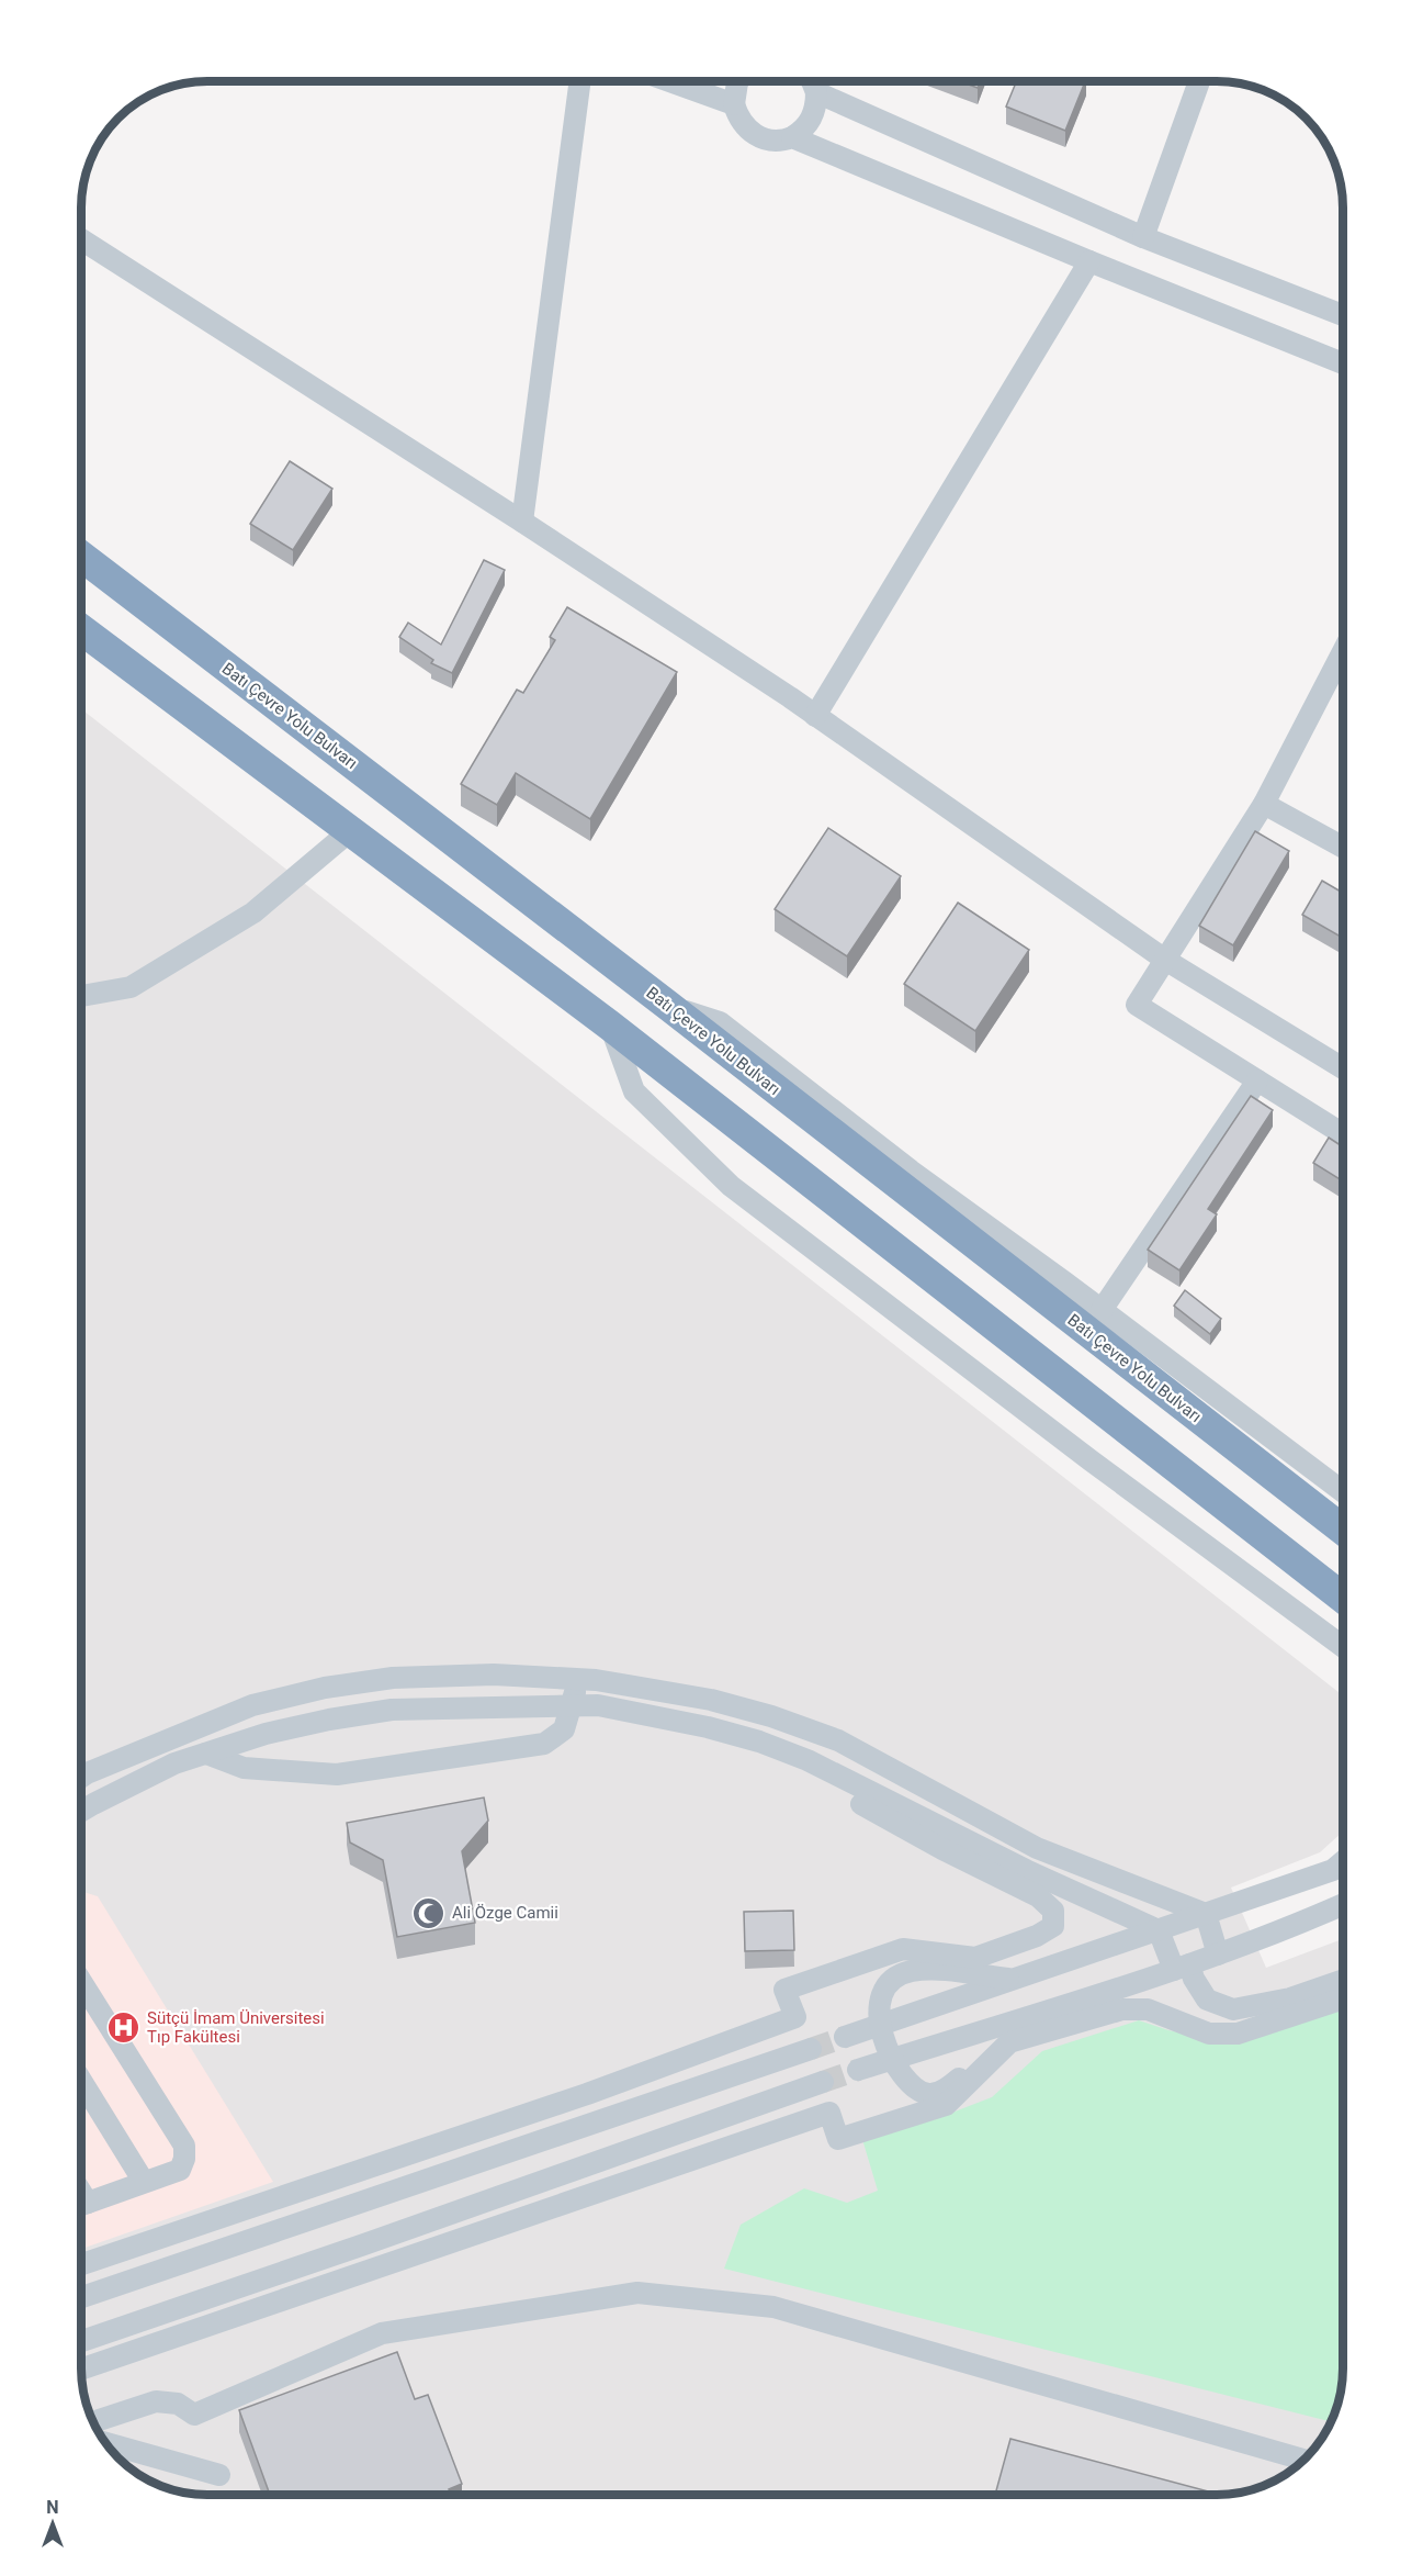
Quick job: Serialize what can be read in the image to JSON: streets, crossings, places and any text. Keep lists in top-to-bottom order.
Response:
{
  "streets": {
    "highway": ["Batı Çevre Yolu Bulvarı"]
  },
  "places": {
    "mosque": ["Ali Özge Camii"],
    "hospital": ["Sütçü İmam Üniversitesi Tıp Fakültesi"]
  },
  "north": "top"
}
